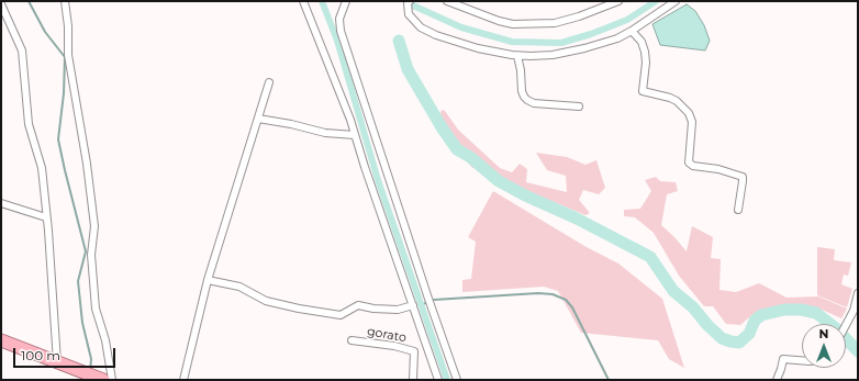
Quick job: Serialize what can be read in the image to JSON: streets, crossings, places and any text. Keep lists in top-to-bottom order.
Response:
{
  "streets": {
    "street": ["gorato"]
  },
  "scale_bar": "100 m",
  "north": "top"
}
